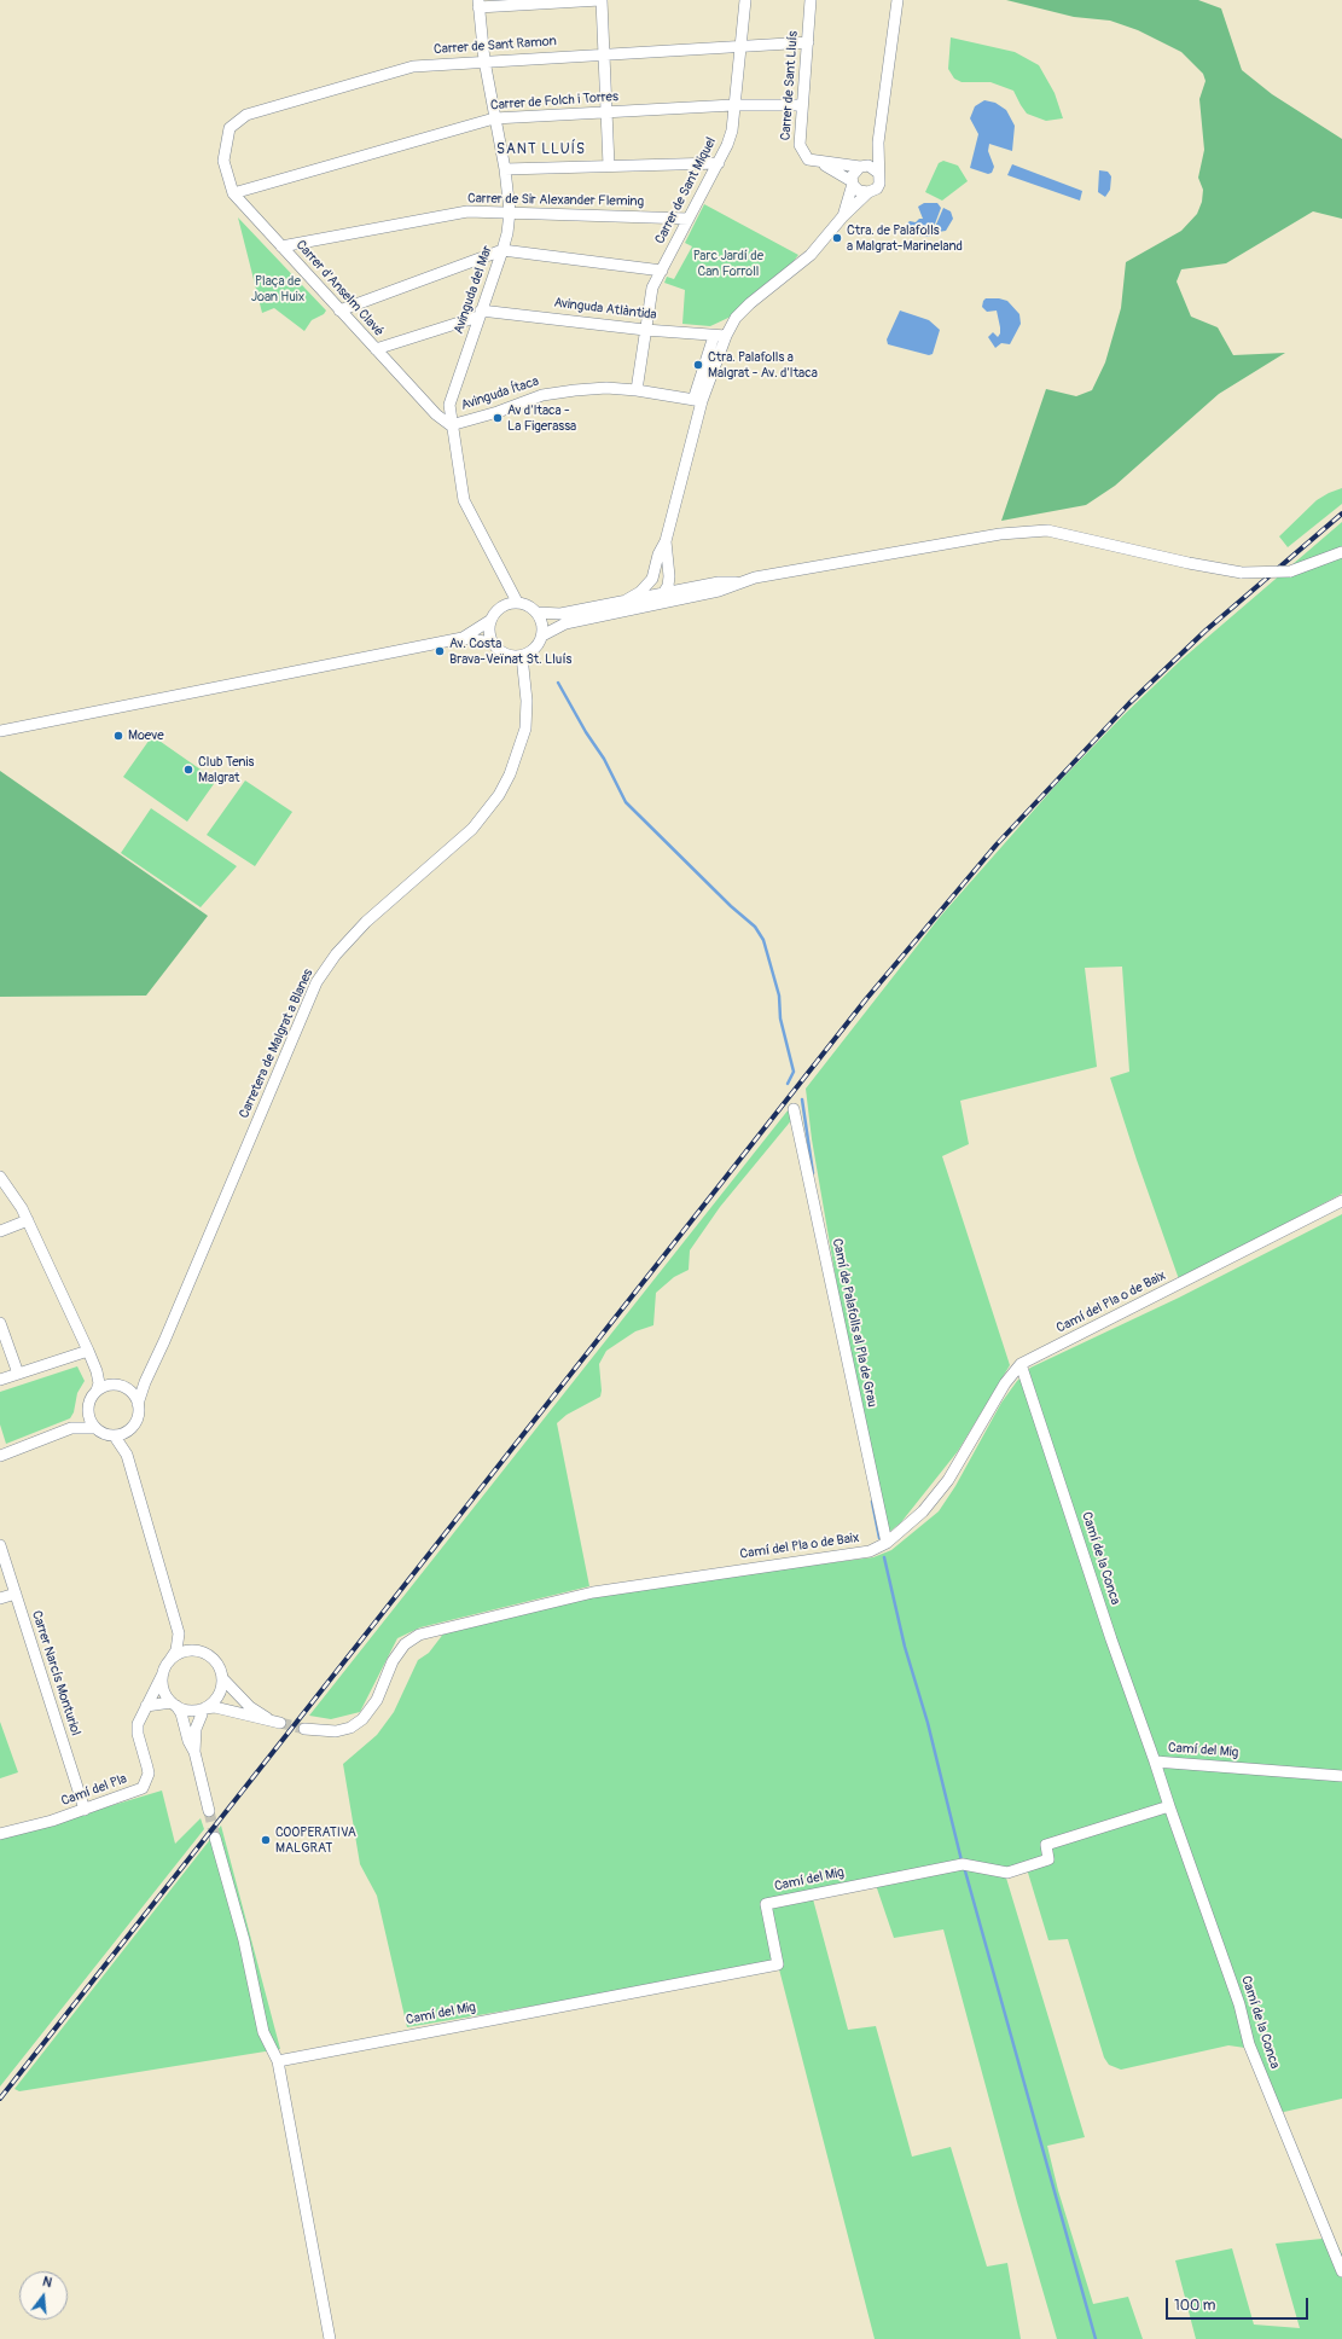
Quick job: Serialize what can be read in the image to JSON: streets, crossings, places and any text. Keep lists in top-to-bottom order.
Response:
{
  "streets": {
    "street": [
      "Carrer de Sant Ramon",
      "Carrer de Sant Lluís",
      "Carrer de Folch i Torres",
      "Carrer de Sant Miquel",
      "Carrer de Sir Alexander Fleming",
      "Carrer d'Anselm Clavé",
      "Avinguda del Mar",
      "Avinguda Atlàntida",
      "Avinguda Ítaca",
      "Carretera de Malgrat a Blanes",
      "Camí del Pla o de Baix",
      "Camí de Palafolls al Pla de Grau",
      "Camí de la Conca",
      "Carrer Narcís Monturiol",
      "Camí del Mig",
      "Camí del Pla"
    ]
  },
  "crossings": [
    ["Carrer de Sant Ramon", "Carrer de Sant Lluís"],
    ["Carrer de Sant Ramon", "Carrer de Sant Miquel"],
    ["Carrer de Sant Ramon", "Carrer d'Anselm Clavé"],
    ["Carrer de Sant Ramon", "Avinguda del Mar"],
    ["Carrer de Sant Lluís", "Carrer de Folch i Torres"],
    ["Carrer de Folch i Torres", "Carrer de Sant Miquel"],
    ["Carrer de Folch i Torres", "Carrer d'Anselm Clavé"],
    ["Carrer de Folch i Torres", "Avinguda del Mar"],
    ["Carrer de Sant Miquel", "Carrer de Sir Alexander Fleming"],
    ["Carrer de Sant Miquel", "Avinguda Atlàntida"],
    ["Carrer de Sant Miquel", "Avinguda Ítaca"],
    ["Carrer de Sir Alexander Fleming", "Carrer d'Anselm Clavé"],
    ["Carrer de Sir Alexander Fleming", "Avinguda del Mar"],
    ["Carrer d'Anselm Clavé", "Avinguda del Mar"],
    ["Carrer d'Anselm Clavé", "Avinguda Ítaca"],
    ["Avinguda del Mar", "Avinguda Atlàntida"],
    ["Avinguda del Mar", "Avinguda Ítaca"],
    ["Avinguda del Mar", "Carretera de Malgrat a Blanes"],
    ["Camí del Pla o de Baix", "Camí de Palafolls al Pla de Grau"],
    ["Camí del Pla o de Baix", "Camí de la Conca"],
    ["Camí de la Conca", "Camí del Mig"],
    ["Carrer Narcís Monturiol", "Camí del Pla"]
  ],
  "districts": ["SANT LLUÍS"],
  "parks": ["Parc Jardí de Can Forroll", "Plaça de Joan Huix"],
  "places": [
    "Ctra. de Palafolls a Malgrat-Marineland",
    "Ctra. Palafolls a Malgrat - Av. d'Itaca",
    "Av d'Itaca - La Figerassa",
    "Av. Costa Brava-Veïnat St. Lluís",
    "Moeve",
    "Club Tenis Malgrat",
    "COOPERATIVA MALGRAT"
  ],
  "scale_bar": "100 m",
  "north": "top"
}
